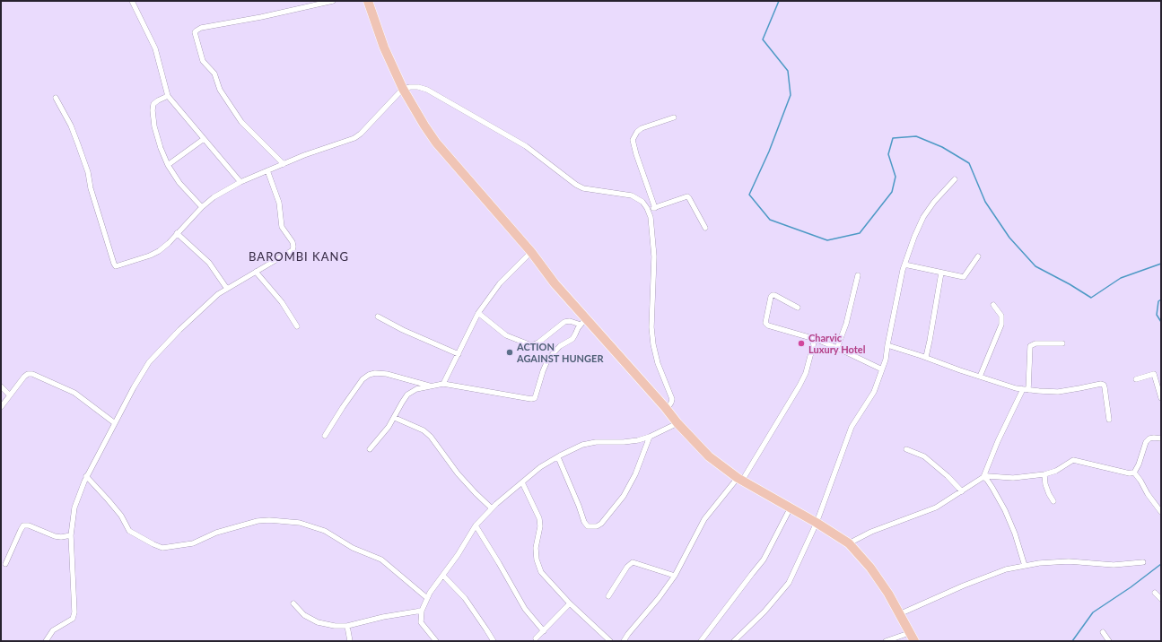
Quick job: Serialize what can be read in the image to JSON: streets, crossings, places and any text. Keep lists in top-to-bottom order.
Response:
{
  "districts": ["BAROMBI KANG"],
  "places": ["Charvic Luxury Hotel", "ACTION AGAINST HUNGER"]
}
